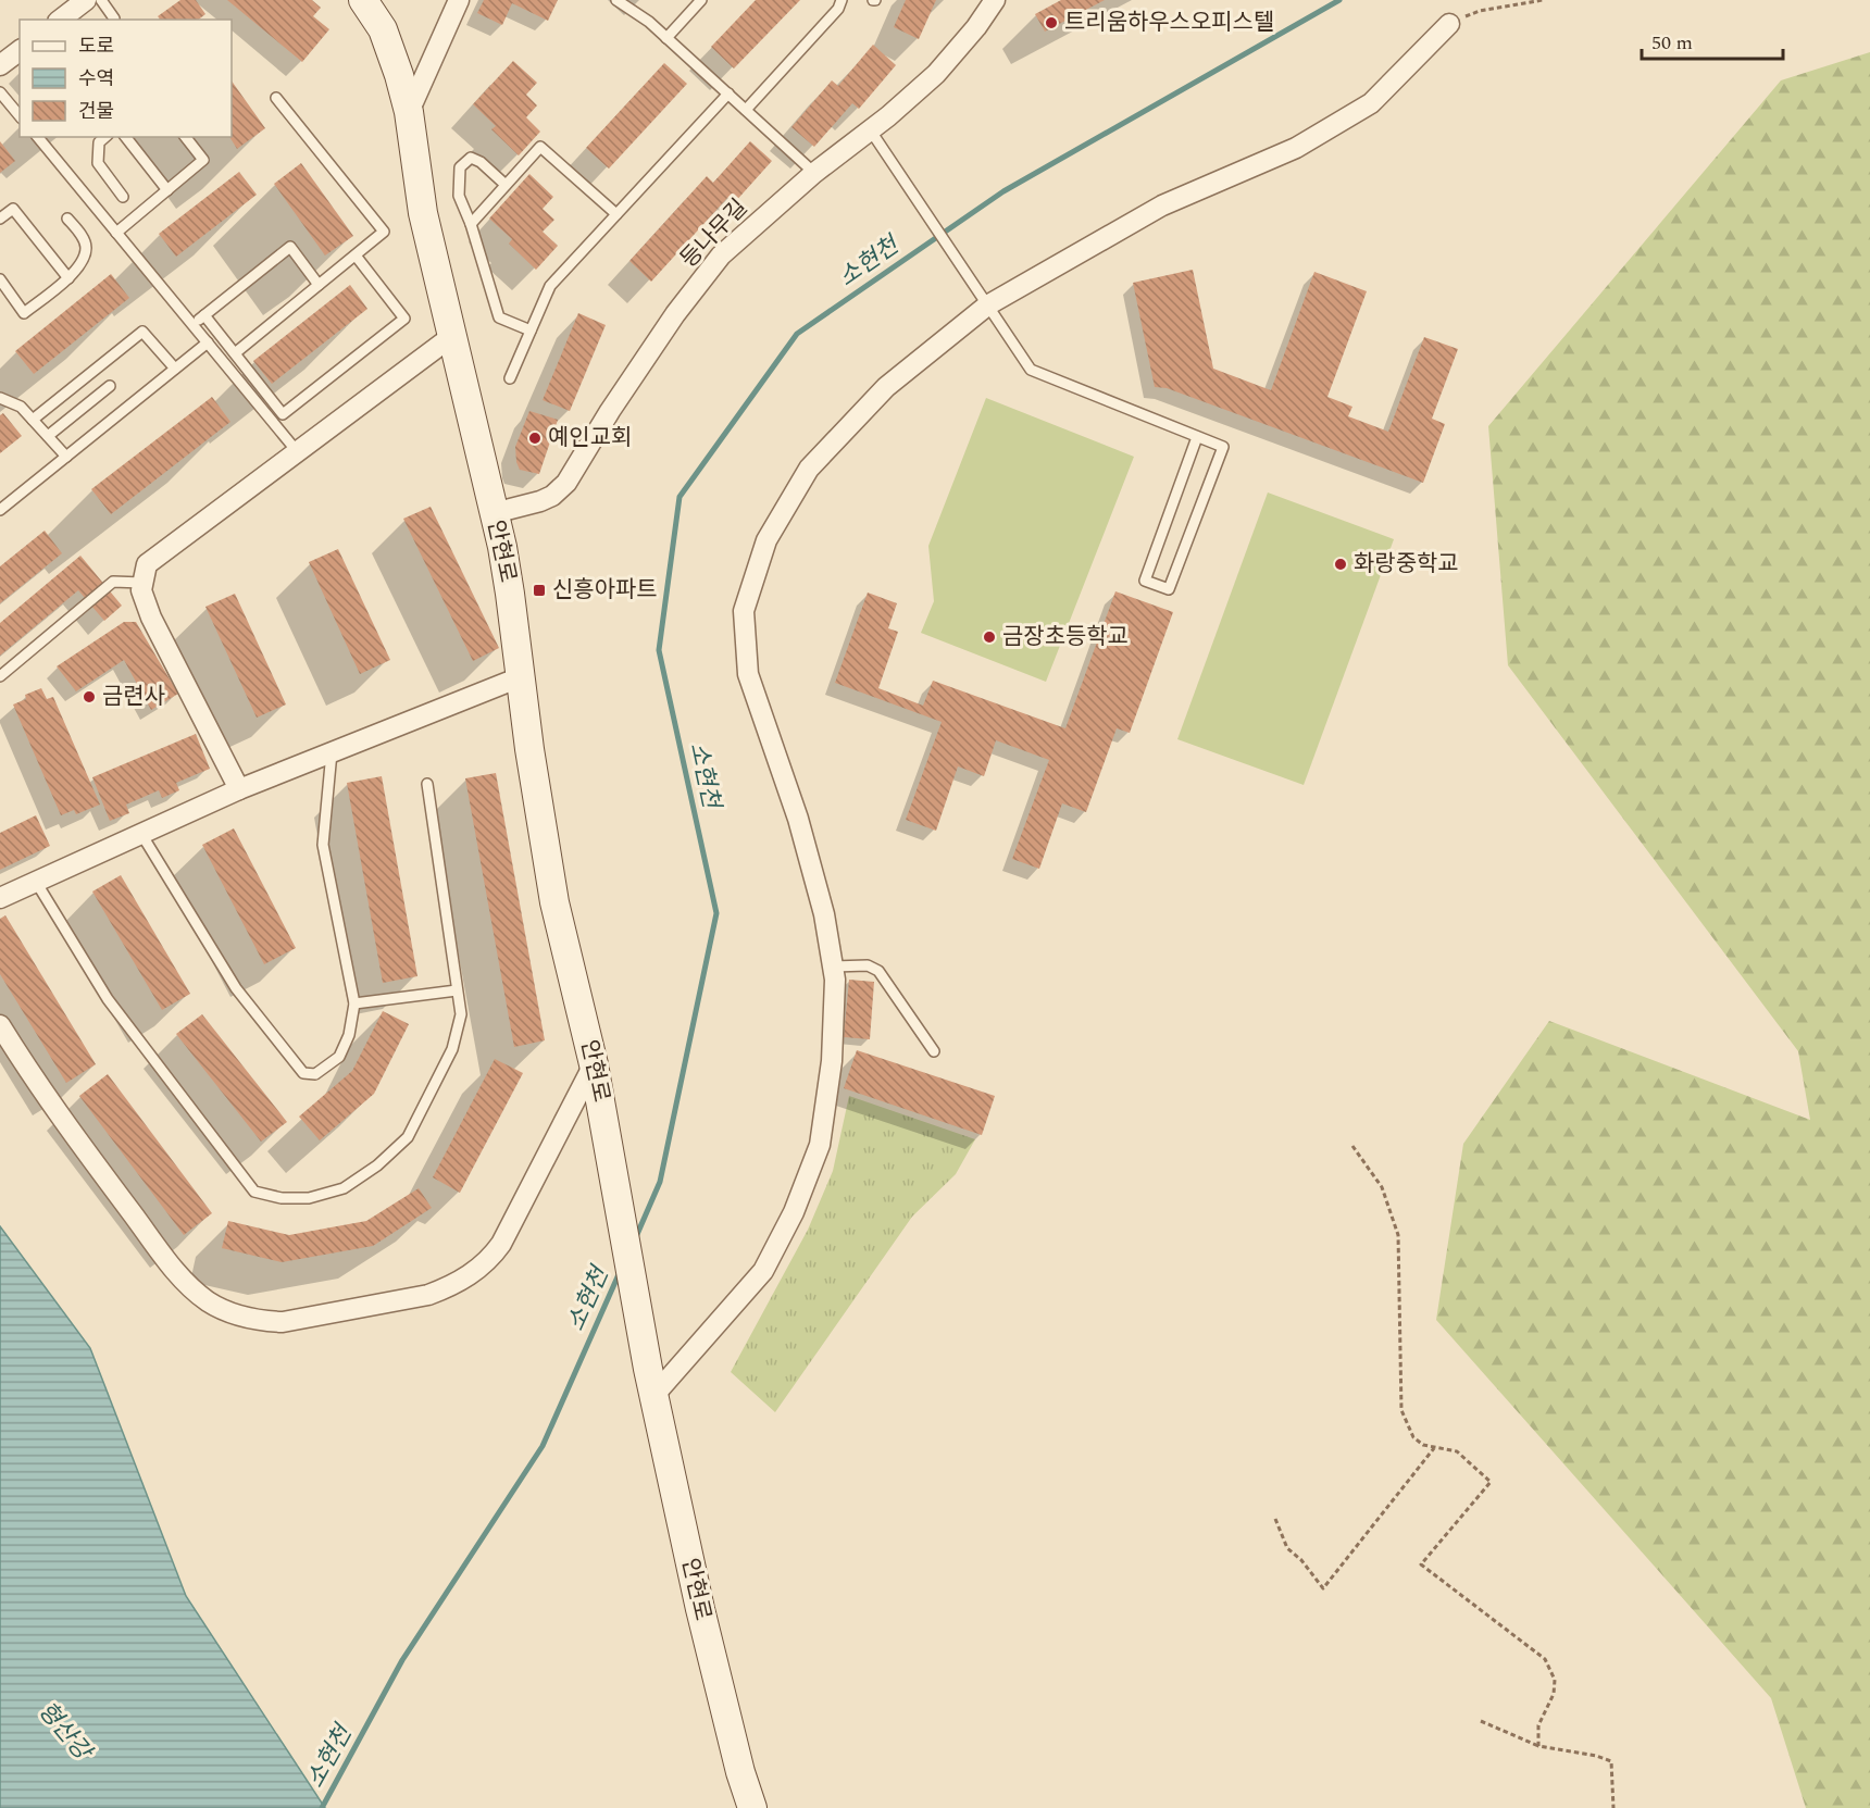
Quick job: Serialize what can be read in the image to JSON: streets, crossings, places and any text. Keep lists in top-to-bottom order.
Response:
{
  "streets": {
    "street": ["등나무길", "안현로"]
  },
  "crossings": [
    ["등나무길", "안현로"]
  ],
  "water": ["소현천", "형산강"],
  "places": {
    "other": [
      "트리움하우스오피스텔",
      "예인교회",
      "화랑중학교",
      "금장초등학교",
      "금련사"
    ],
    "transit": ["신흥아파트"]
  },
  "legend": ["도로", "수역", "건물"],
  "scale_bar": "50 m"
}
